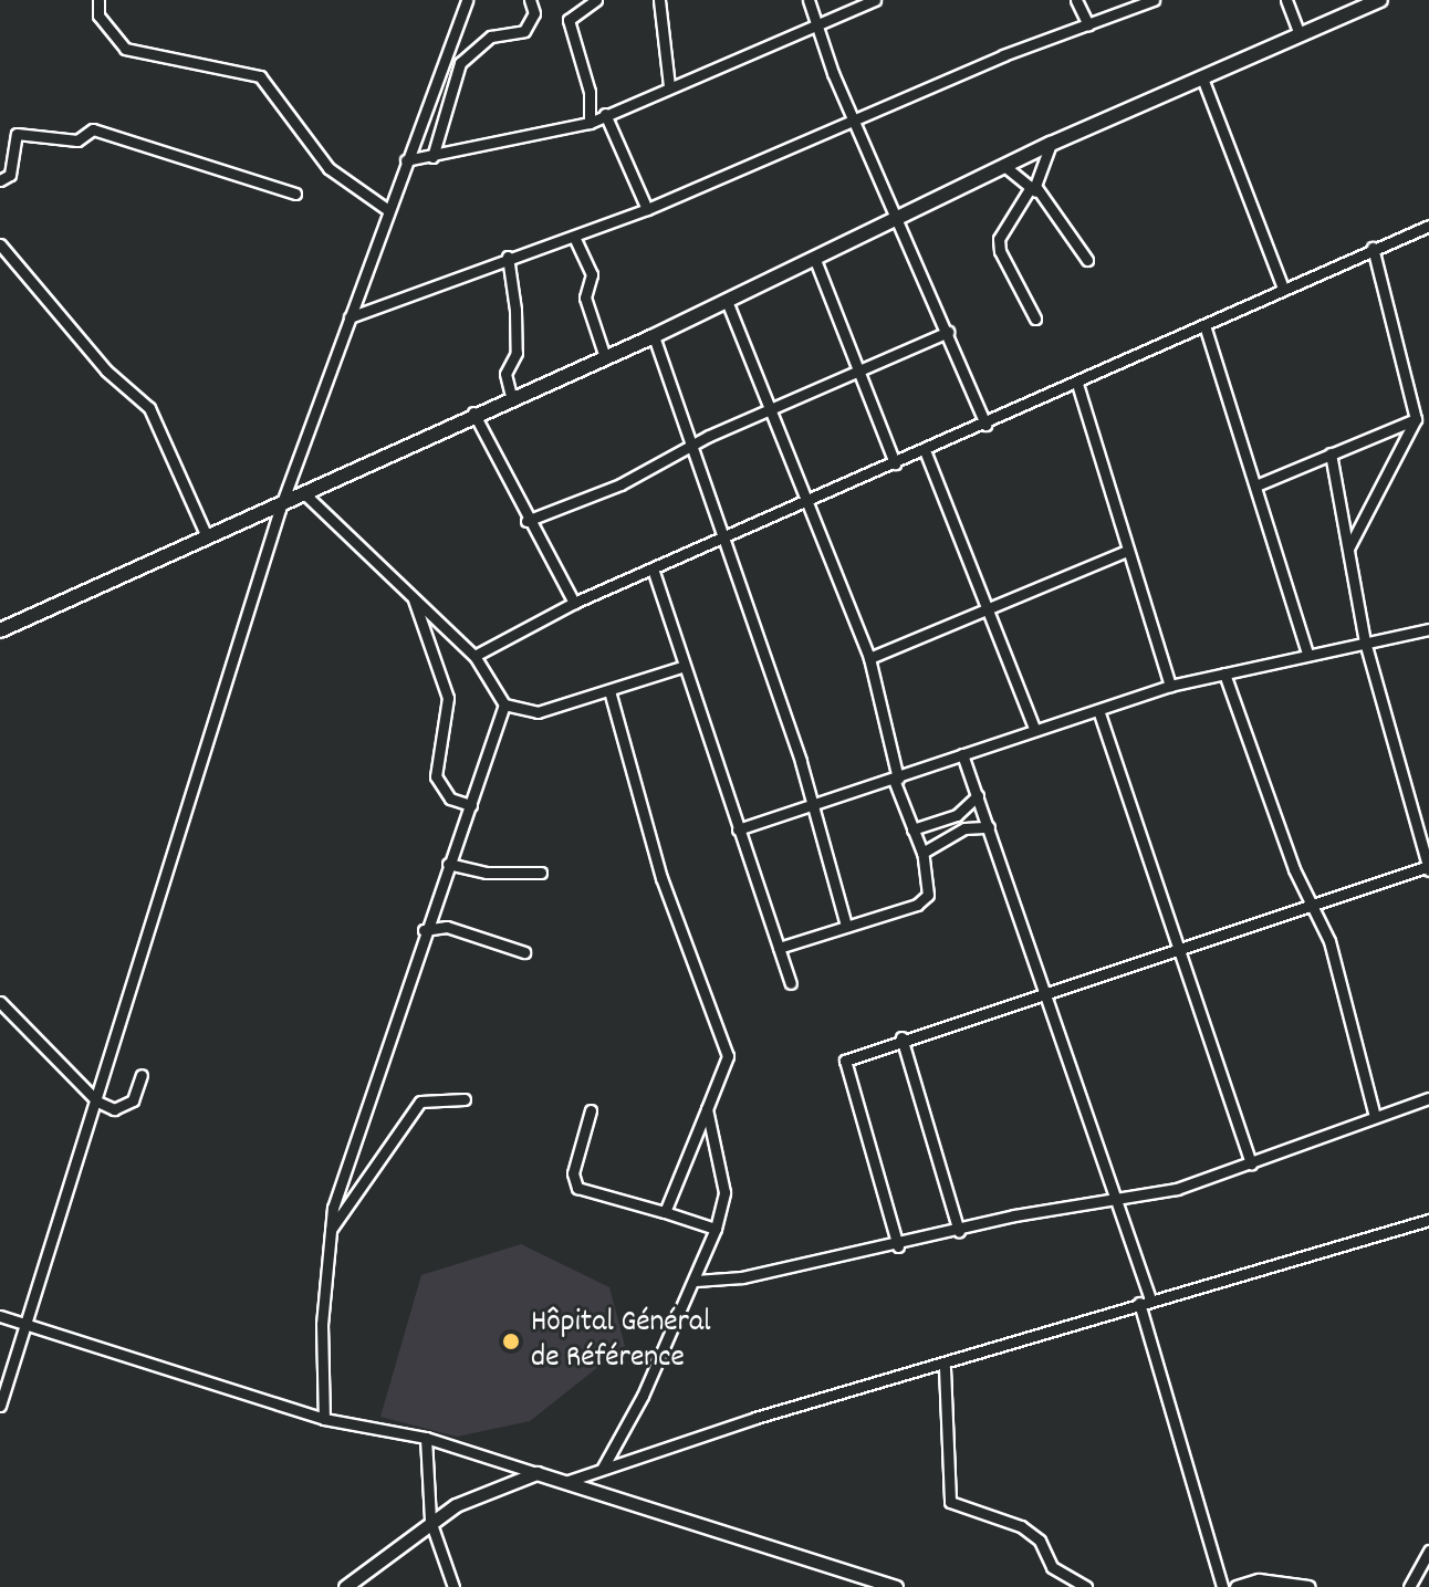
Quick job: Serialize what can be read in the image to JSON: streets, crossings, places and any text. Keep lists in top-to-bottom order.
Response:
{
  "places": ["Hôpital Général de Référence"]
}
